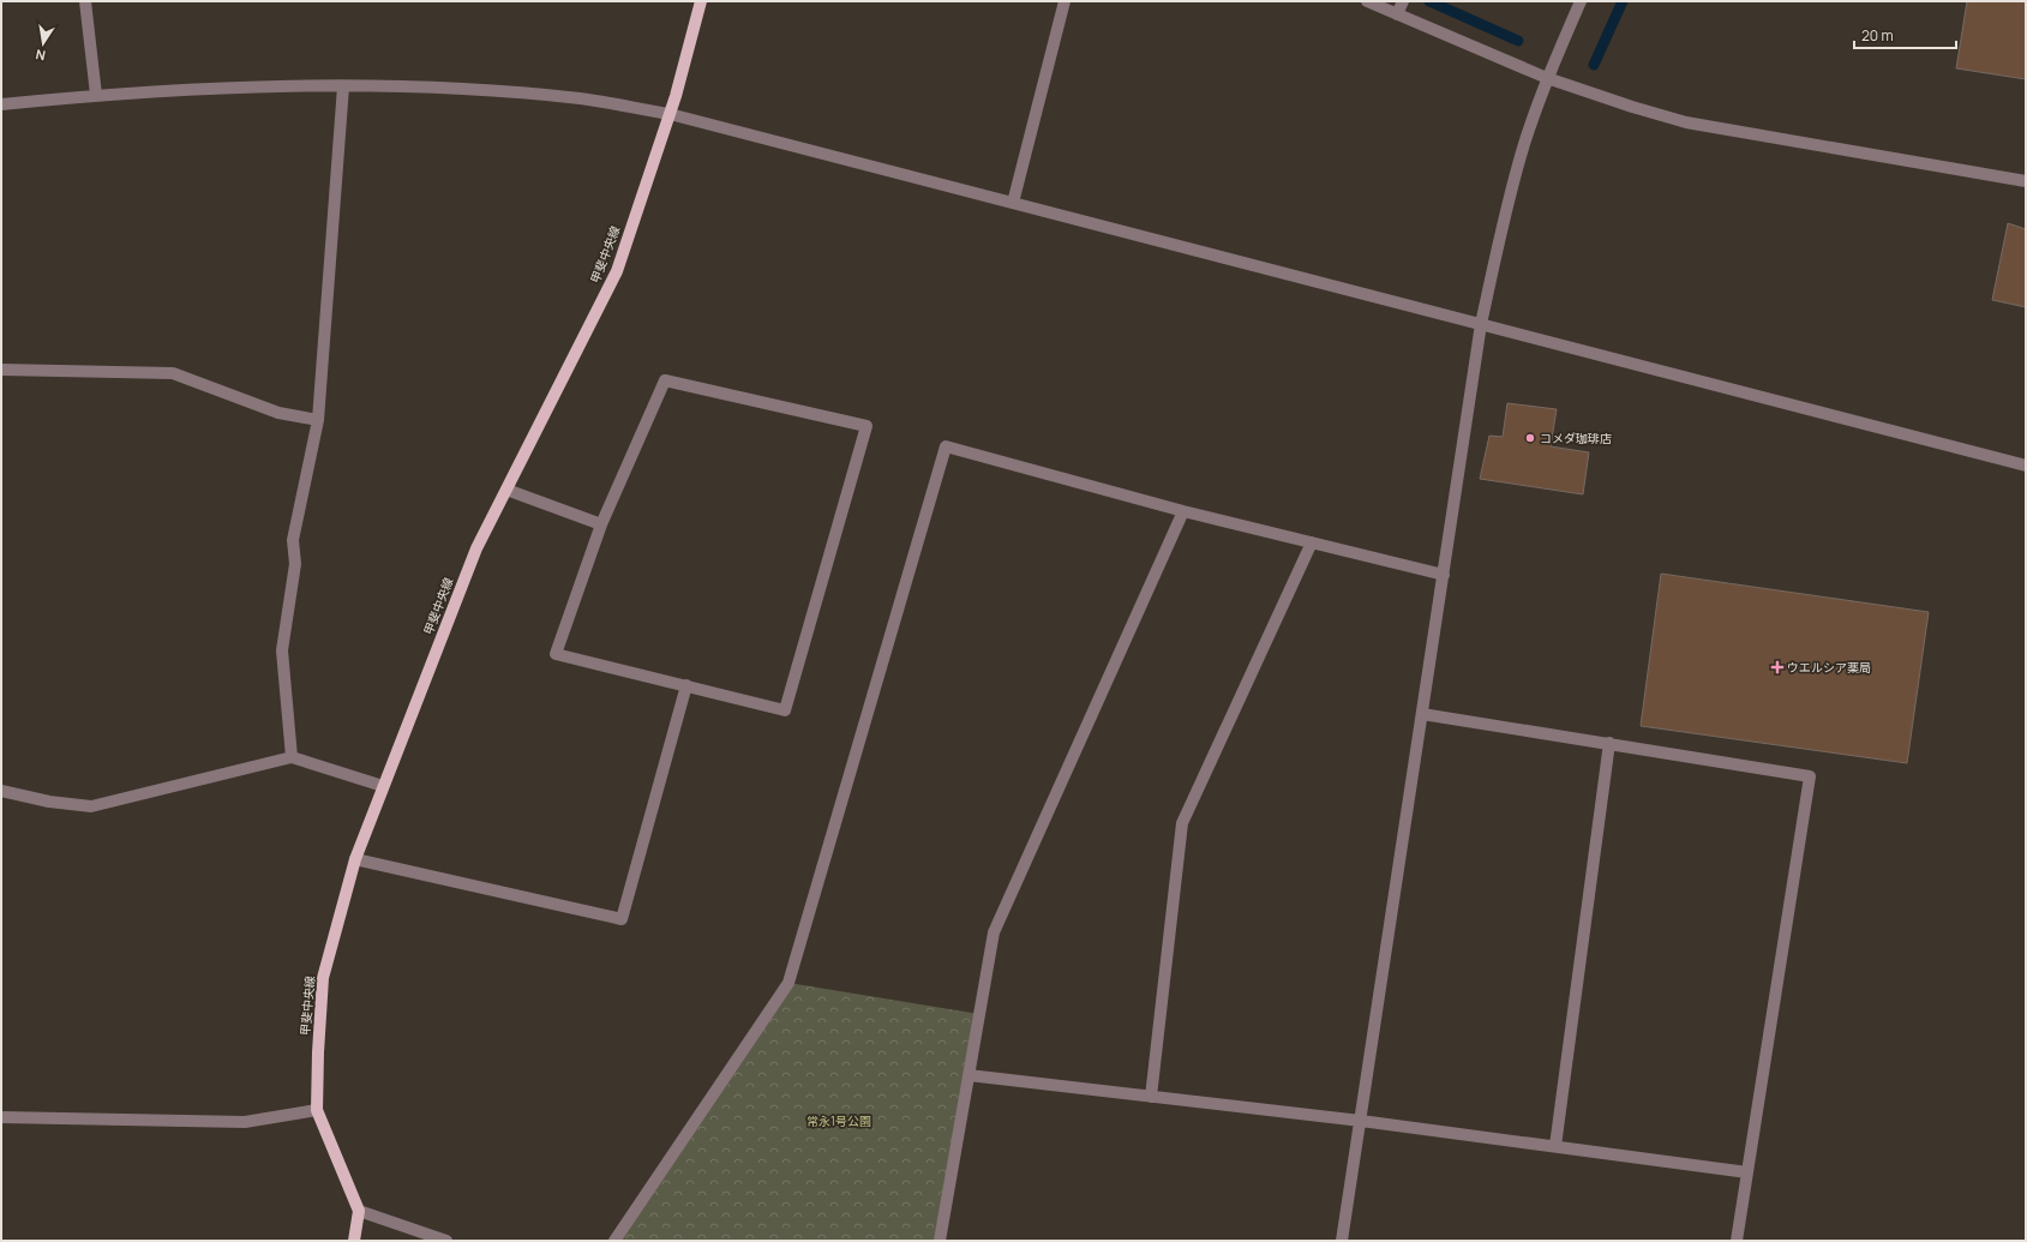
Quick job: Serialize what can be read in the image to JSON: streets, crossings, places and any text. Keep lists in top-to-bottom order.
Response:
{
  "streets": {
    "main road": ["甲斐中央線"]
  },
  "parks": ["常永1号公園"],
  "places": {
    "other": ["コメダ珈琲店"],
    "health": ["ウエルシア薬局"]
  },
  "scale_bar": "20 m",
  "north": "bottom"
}
